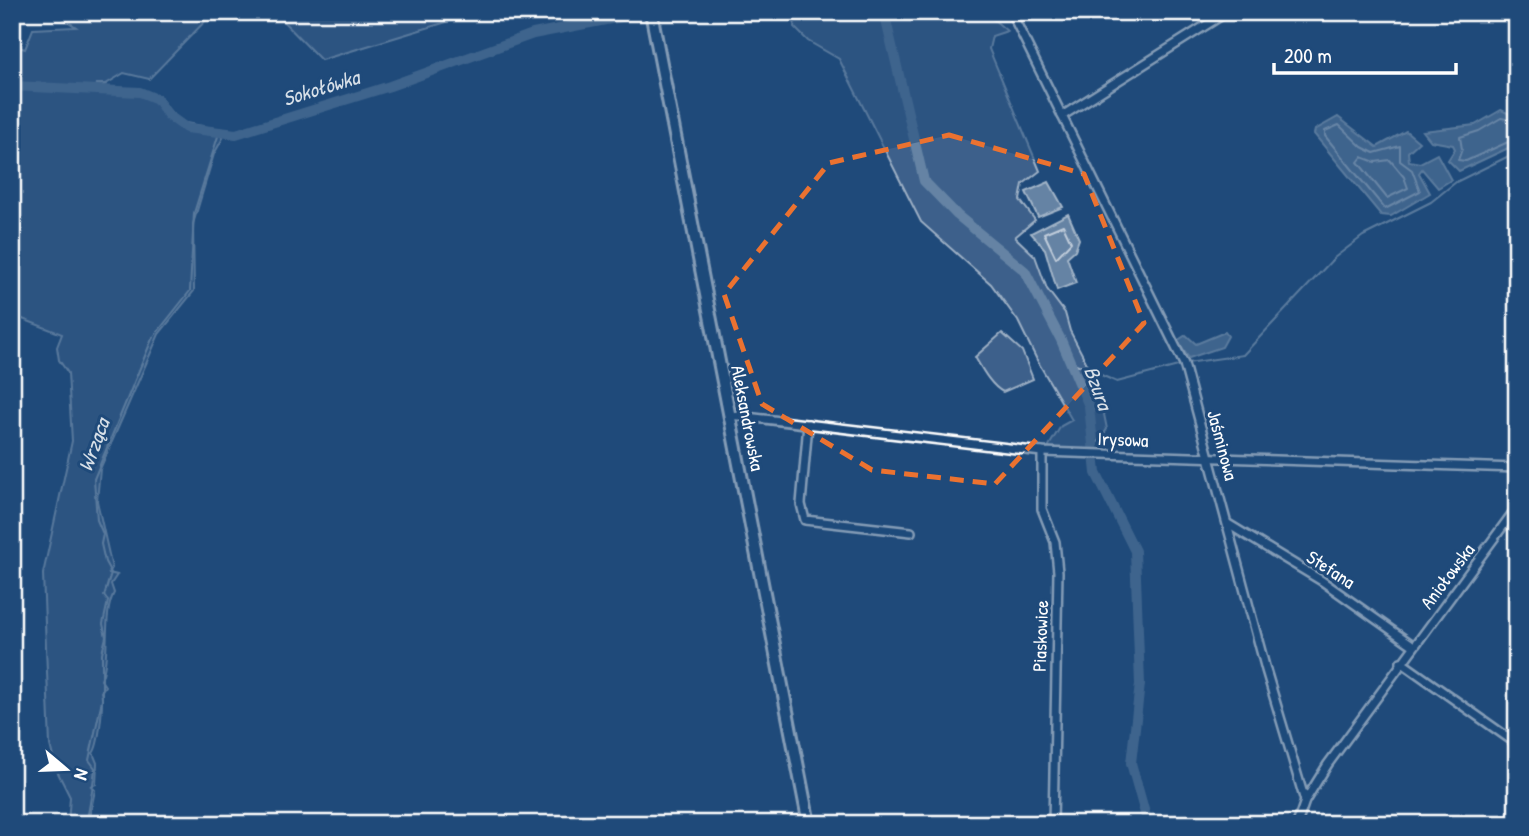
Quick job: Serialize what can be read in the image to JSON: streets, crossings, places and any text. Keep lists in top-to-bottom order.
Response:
{
  "streets": {
    "main road": ["Aleksandrowska"],
    "street": [
      "Irysowa",
      "Jaśminowa",
      "Stefana",
      "Aniołowska",
      "Piaskowice"
    ]
  },
  "crossings": [
    ["Aleksandrowska", "Irysowa"],
    ["Irysowa", "Jaśminowa"],
    ["Irysowa", "Piaskowice"],
    ["Jaśminowa", "Stefana"],
    ["Jaśminowa", "Aniołowska"],
    ["Stefana", "Aniołowska"]
  ],
  "water": ["Sokołówka", "Bzura", "Wrząca"],
  "scale_bar": "200 m",
  "north": "right"
}
